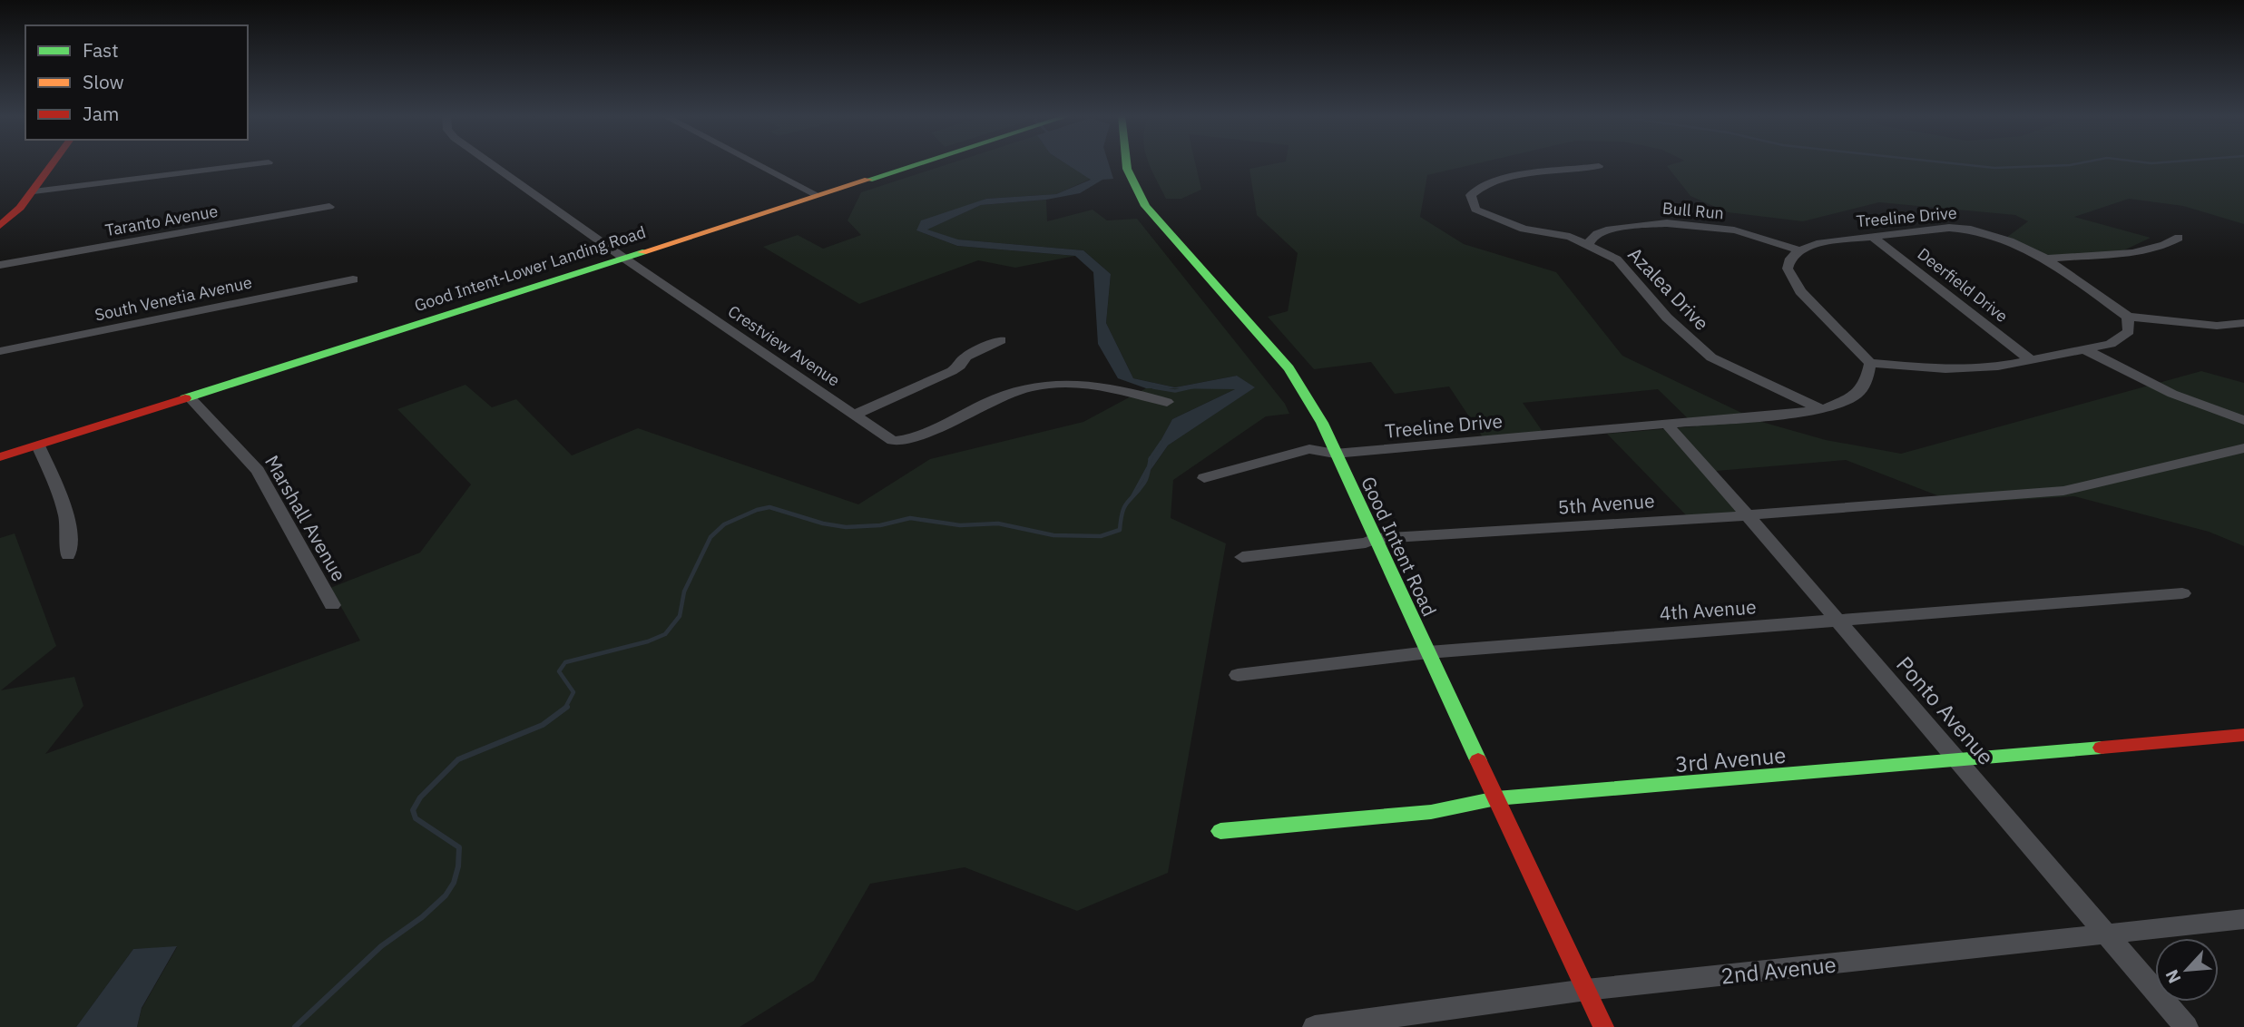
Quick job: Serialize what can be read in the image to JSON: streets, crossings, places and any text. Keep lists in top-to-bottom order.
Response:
{
  "streets": {
    "street": [
      "Bull Run",
      "Treeline Drive",
      "Taranto Avenue",
      "Good Intent-Lower Landing Road",
      "Deerfield Drive",
      "Azalea Drive",
      "South Venetia Avenue",
      "Crestview Avenue",
      "5th Avenue",
      "Marshall Avenue",
      "Good Intent Road",
      "4th Avenue",
      "Ponto Avenue",
      "3rd Avenue",
      "2nd Avenue"
    ]
  },
  "crossings": [
    ["Bull Run", "Treeline Drive"],
    ["Bull Run", "Azalea Drive"],
    ["Treeline Drive", "Deerfield Drive"],
    ["Treeline Drive", "Azalea Drive"],
    ["Treeline Drive", "Good Intent Road"],
    ["Treeline Drive", "Ponto Avenue"],
    ["Good Intent-Lower Landing Road", "Crestview Avenue"],
    ["Good Intent-Lower Landing Road", "Marshall Avenue"],
    ["5th Avenue", "Good Intent Road"],
    ["5th Avenue", "Ponto Avenue"],
    ["Good Intent Road", "4th Avenue"],
    ["Good Intent Road", "3rd Avenue"],
    ["Good Intent Road", "2nd Avenue"],
    ["4th Avenue", "Ponto Avenue"],
    ["Ponto Avenue", "3rd Avenue"],
    ["Ponto Avenue", "2nd Avenue"]
  ],
  "legend": ["Fast", "Slow", "Jam"],
  "north": "bottom left"
}
